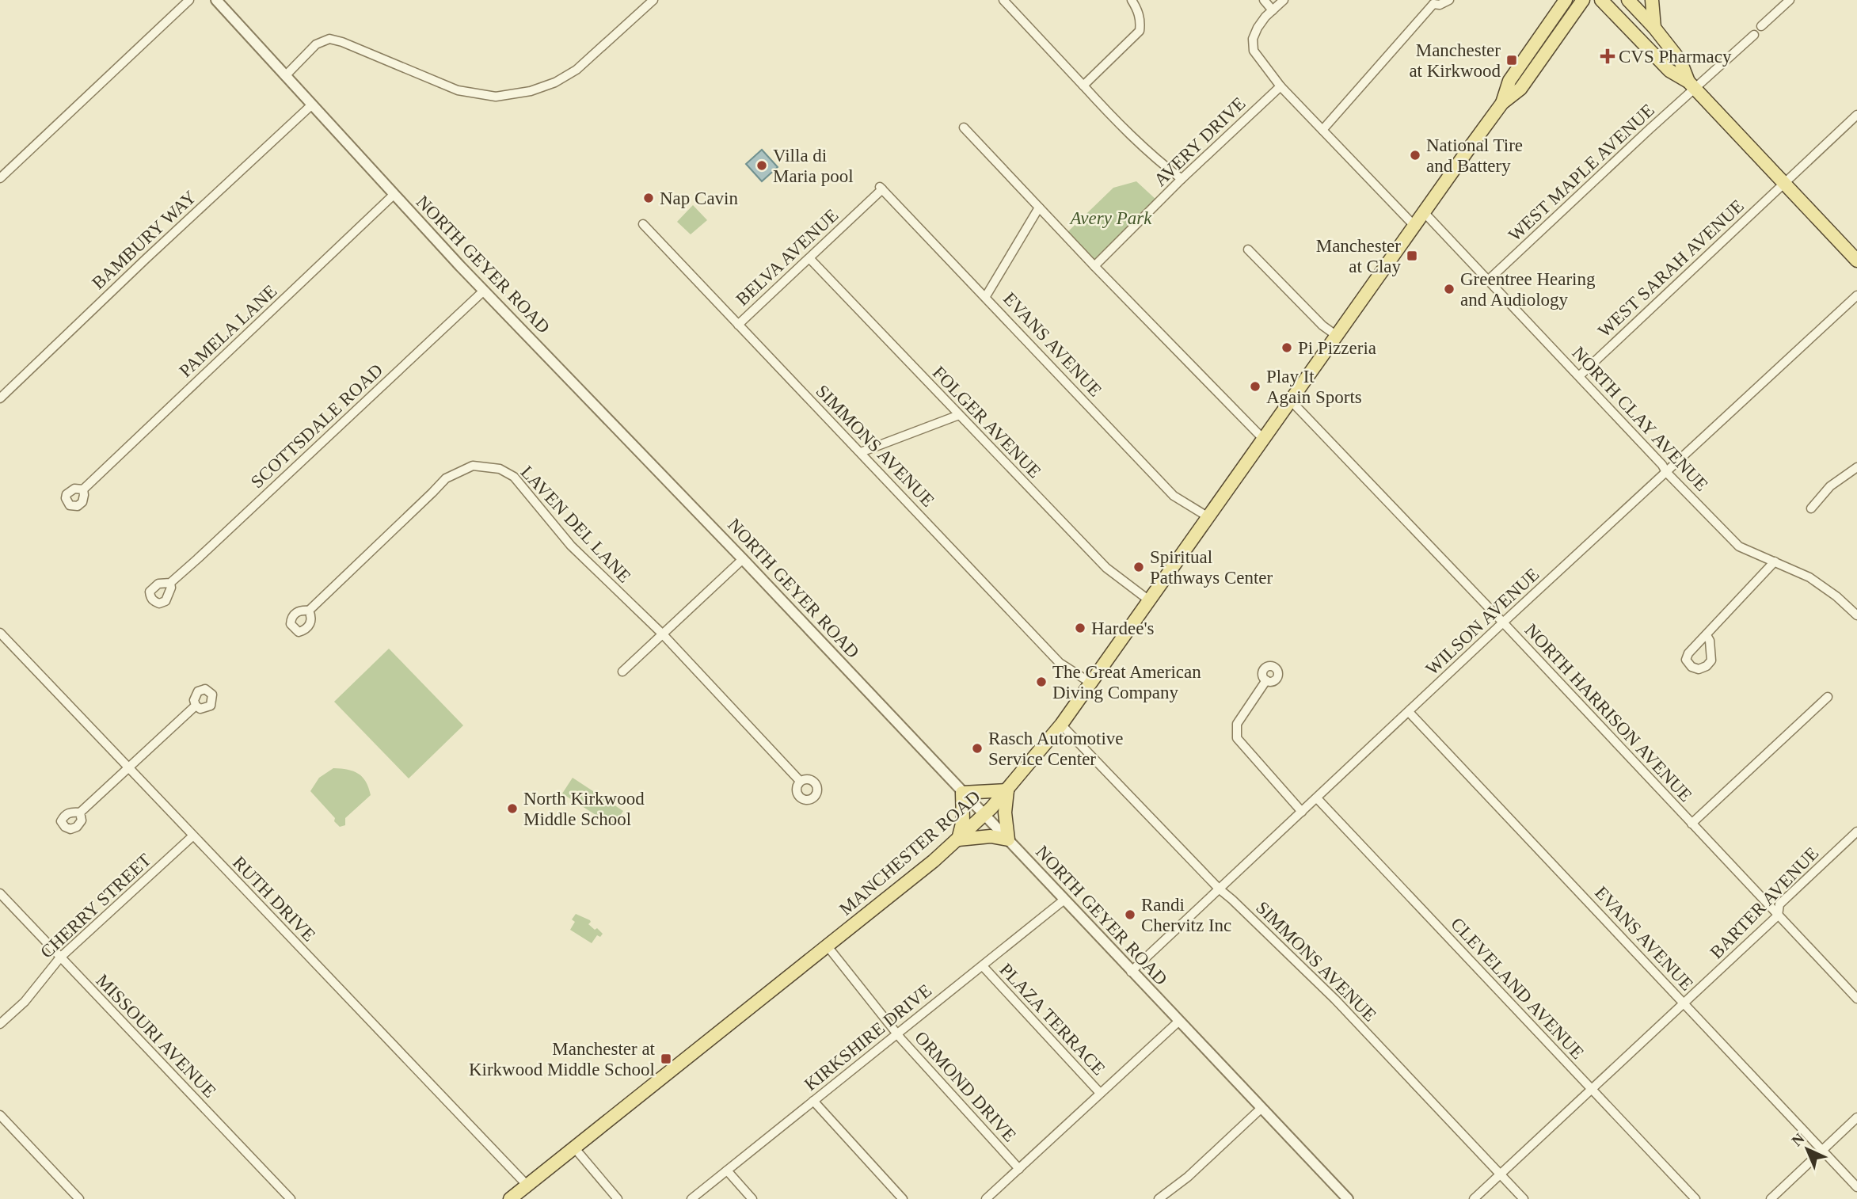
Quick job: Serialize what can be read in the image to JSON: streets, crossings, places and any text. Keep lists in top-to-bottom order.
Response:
{
  "streets": {
    "main road": ["MANCHESTER ROAD"],
    "street": [
      "AVERY DRIVE",
      "WEST MAPLE AVENUE",
      "BAMBURY WAY",
      "BELVA AVENUE",
      "NORTH GEYER ROAD",
      "WEST SARAH AVENUE",
      "PAMELA LANE",
      "EVANS AVENUE",
      "NORTH CLAY AVENUE",
      "FOLGER AVENUE",
      "SCOTTSDALE ROAD",
      "SIMMONS AVENUE",
      "LAVEN DEL LANE",
      "WILSON AVENUE",
      "NORTH HARRISON AVENUE",
      "RUTH DRIVE",
      "BARTER AVENUE",
      "CHERRY STREET",
      "CLEVELAND AVENUE",
      "PLAZA TERRACE",
      "MISSOURI AVENUE",
      "KIRKSHIRE DRIVE",
      "ORMOND DRIVE"
    ]
  },
  "crossings": [
    ["WEST MAPLE AVENUE", "NORTH CLAY AVENUE"],
    ["BAMBURY WAY", "NORTH GEYER ROAD"],
    ["BELVA AVENUE", "EVANS AVENUE"],
    ["BELVA AVENUE", "FOLGER AVENUE"],
    ["BELVA AVENUE", "SIMMONS AVENUE"],
    ["NORTH GEYER ROAD", "PAMELA LANE"],
    ["NORTH GEYER ROAD", "SCOTTSDALE ROAD"],
    ["NORTH GEYER ROAD", "WILSON AVENUE"],
    ["NORTH GEYER ROAD", "MANCHESTER ROAD"],
    ["NORTH GEYER ROAD", "KIRKSHIRE DRIVE"],
    ["WEST SARAH AVENUE", "NORTH CLAY AVENUE"],
    ["EVANS AVENUE", "WILSON AVENUE"],
    ["EVANS AVENUE", "MANCHESTER ROAD"],
    ["EVANS AVENUE", "BARTER AVENUE"],
    ["NORTH CLAY AVENUE", "WILSON AVENUE"],
    ["NORTH CLAY AVENUE", "MANCHESTER ROAD"],
    ["FOLGER AVENUE", "MANCHESTER ROAD"],
    ["SIMMONS AVENUE", "WILSON AVENUE"],
    ["SIMMONS AVENUE", "MANCHESTER ROAD"],
    ["SIMMONS AVENUE", "BARTER AVENUE"],
    ["WILSON AVENUE", "NORTH HARRISON AVENUE"],
    ["WILSON AVENUE", "CLEVELAND AVENUE"],
    ["NORTH HARRISON AVENUE", "MANCHESTER ROAD"],
    ["NORTH HARRISON AVENUE", "BARTER AVENUE"],
    ["MANCHESTER ROAD", "RUTH DRIVE"],
    ["MANCHESTER ROAD", "ORMOND DRIVE"],
    ["RUTH DRIVE", "CHERRY STREET"],
    ["BARTER AVENUE", "CLEVELAND AVENUE"],
    ["CHERRY STREET", "MISSOURI AVENUE"],
    ["PLAZA TERRACE", "KIRKSHIRE DRIVE"],
    ["KIRKSHIRE DRIVE", "ORMOND DRIVE"]
  ],
  "parks": ["Avery Park"],
  "places": {
    "health": ["CVS Pharmacy"],
    "transit": ["Manchester at Kirkwood", "Manchester at Clay", "Manchester at Kirkwood Middle School"],
    "other": [
      "National Tire and Battery",
      "Villa di Maria pool",
      "Nap Cavin",
      "Greentree Hearing and Audiology",
      "Pi Pizzeria",
      "Play It Again Sports",
      "Spiritual Pathways Center",
      "Hardee's",
      "The Great American Diving Company",
      "Rasch Automotive Service Center",
      "North Kirkwood Middle School",
      "Randi Chervitz Inc"
    ]
  },
  "north": "top left"
}
